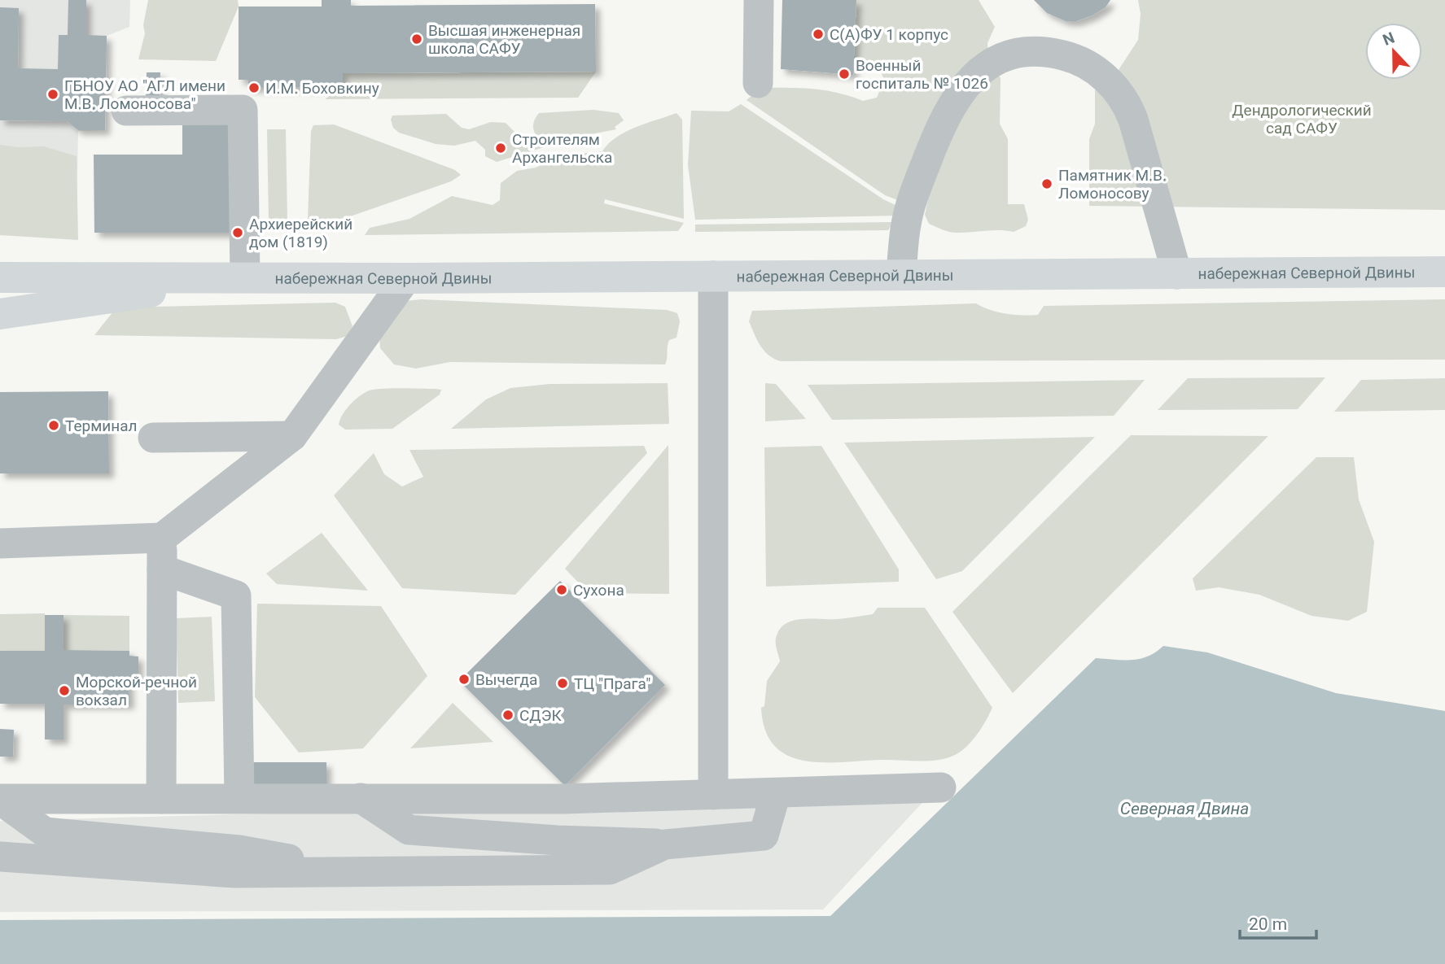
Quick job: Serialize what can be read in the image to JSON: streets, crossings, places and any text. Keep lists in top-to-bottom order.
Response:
{
  "streets": {
    "main road": ["набережная Северной Двины"]
  },
  "water": ["Северная Двина"],
  "parks": ["Дендрологический сад САФУ"],
  "places": [
    "С(А)ФУ 1 корпус",
    "Высшая инженерная школа САФУ",
    "Военный госпиталь № 1026",
    "И.М. Боховкину",
    "ГБНОУ АО \"АГЛ имени М.В. Ломоносова\"",
    "Строителям Архангельска",
    "Памятник М.В. Ломоносову",
    "Архиерейский дом (1819)",
    "Терминал",
    "Сухона",
    "Вычегда",
    "ТЦ \"Прага\"",
    "Морской-речной вокзал",
    "СДЭК"
  ],
  "scale_bar": "20 m",
  "north": "top"
}
